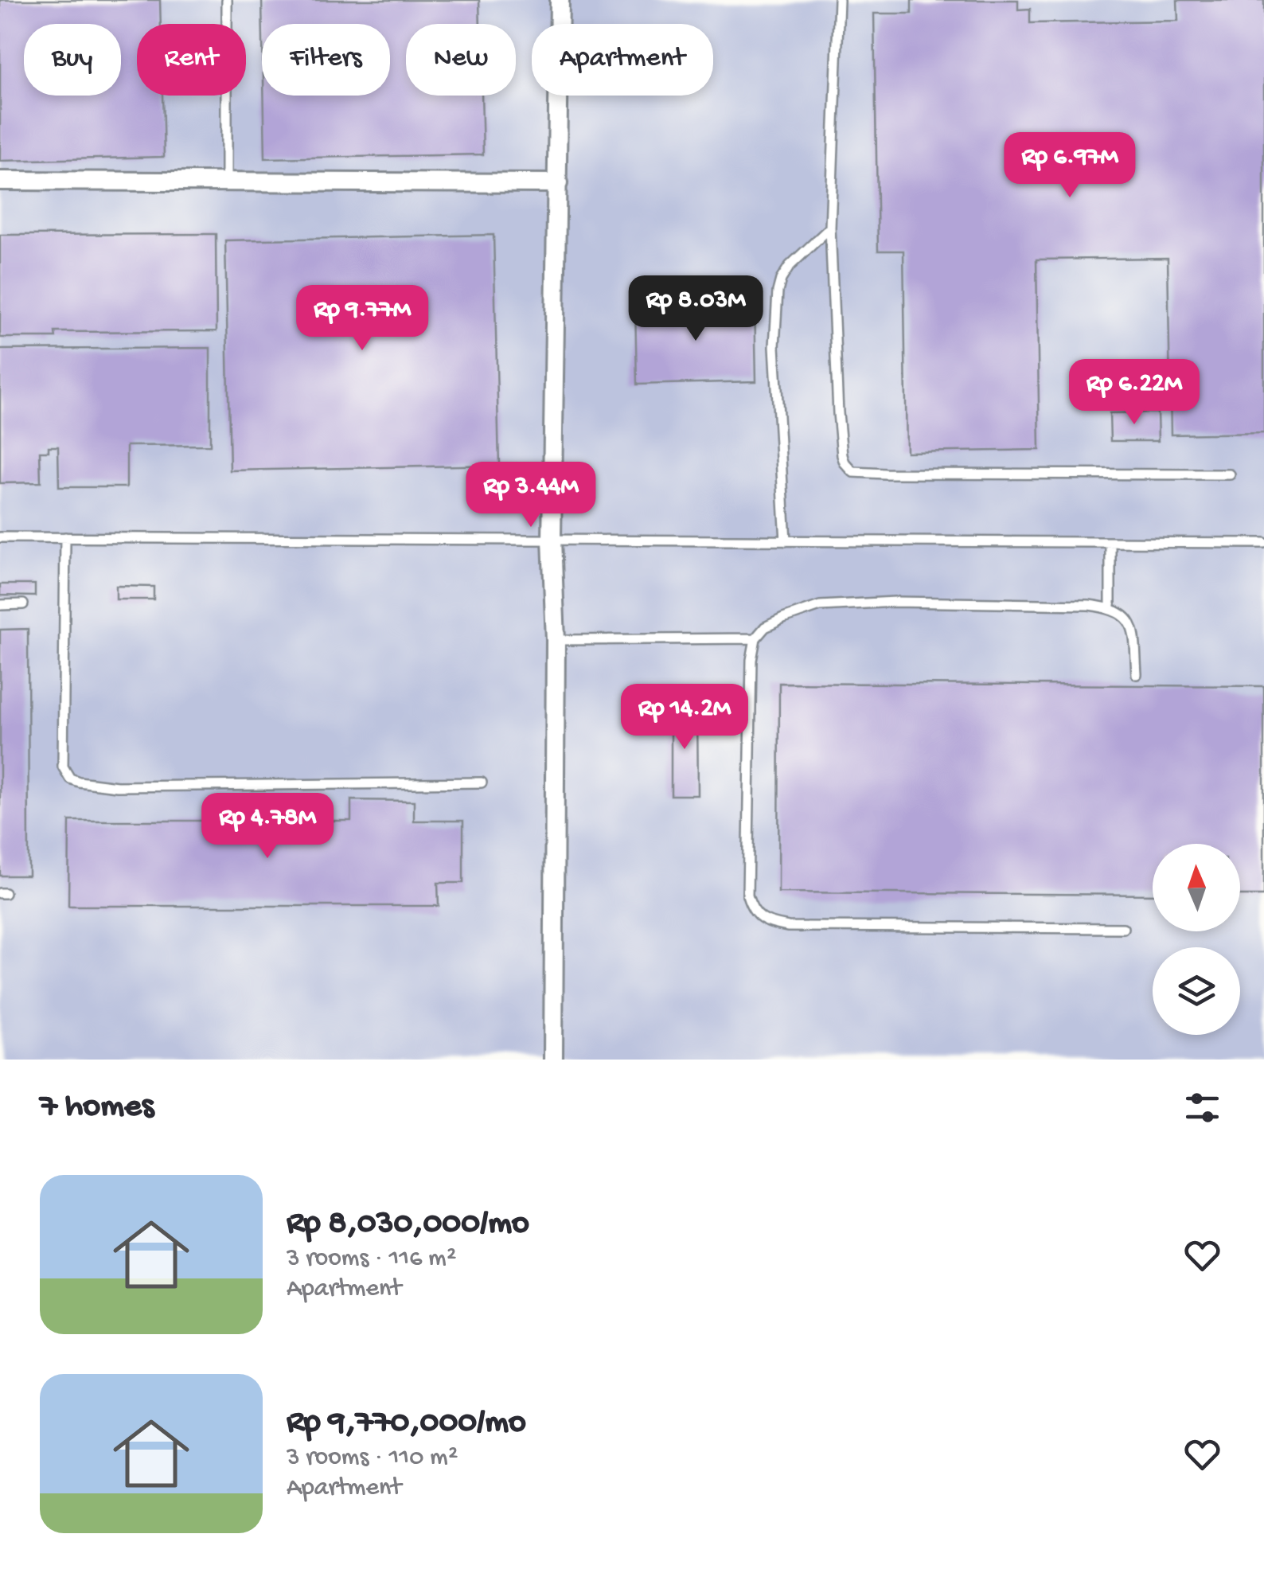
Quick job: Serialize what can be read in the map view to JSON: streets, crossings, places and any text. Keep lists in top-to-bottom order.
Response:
{
  "north": "top",
  "page": {
    "chip": [
      "Buy",
      "Rent",
      "Filters",
      "New",
      "Apartment"
    ],
    "price": [
      "Rp 6.97M",
      "Rp 8.03M",
      "Rp 9.77M",
      "Rp 6.22M",
      "Rp 3.44M",
      "Rp 14.2M",
      "Rp 4.78M"
    ],
    "heading": "7 homes",
    "list": [
      {
        "name": "Rp 8,030,000/mo",
        "note": "3 rooms · 116 m² · Apartment"
      },
      {
        "name": "Rp 9,770,000/mo",
        "note": "3 rooms · 110 m² · Apartment"
      }
    ]
  }
}
